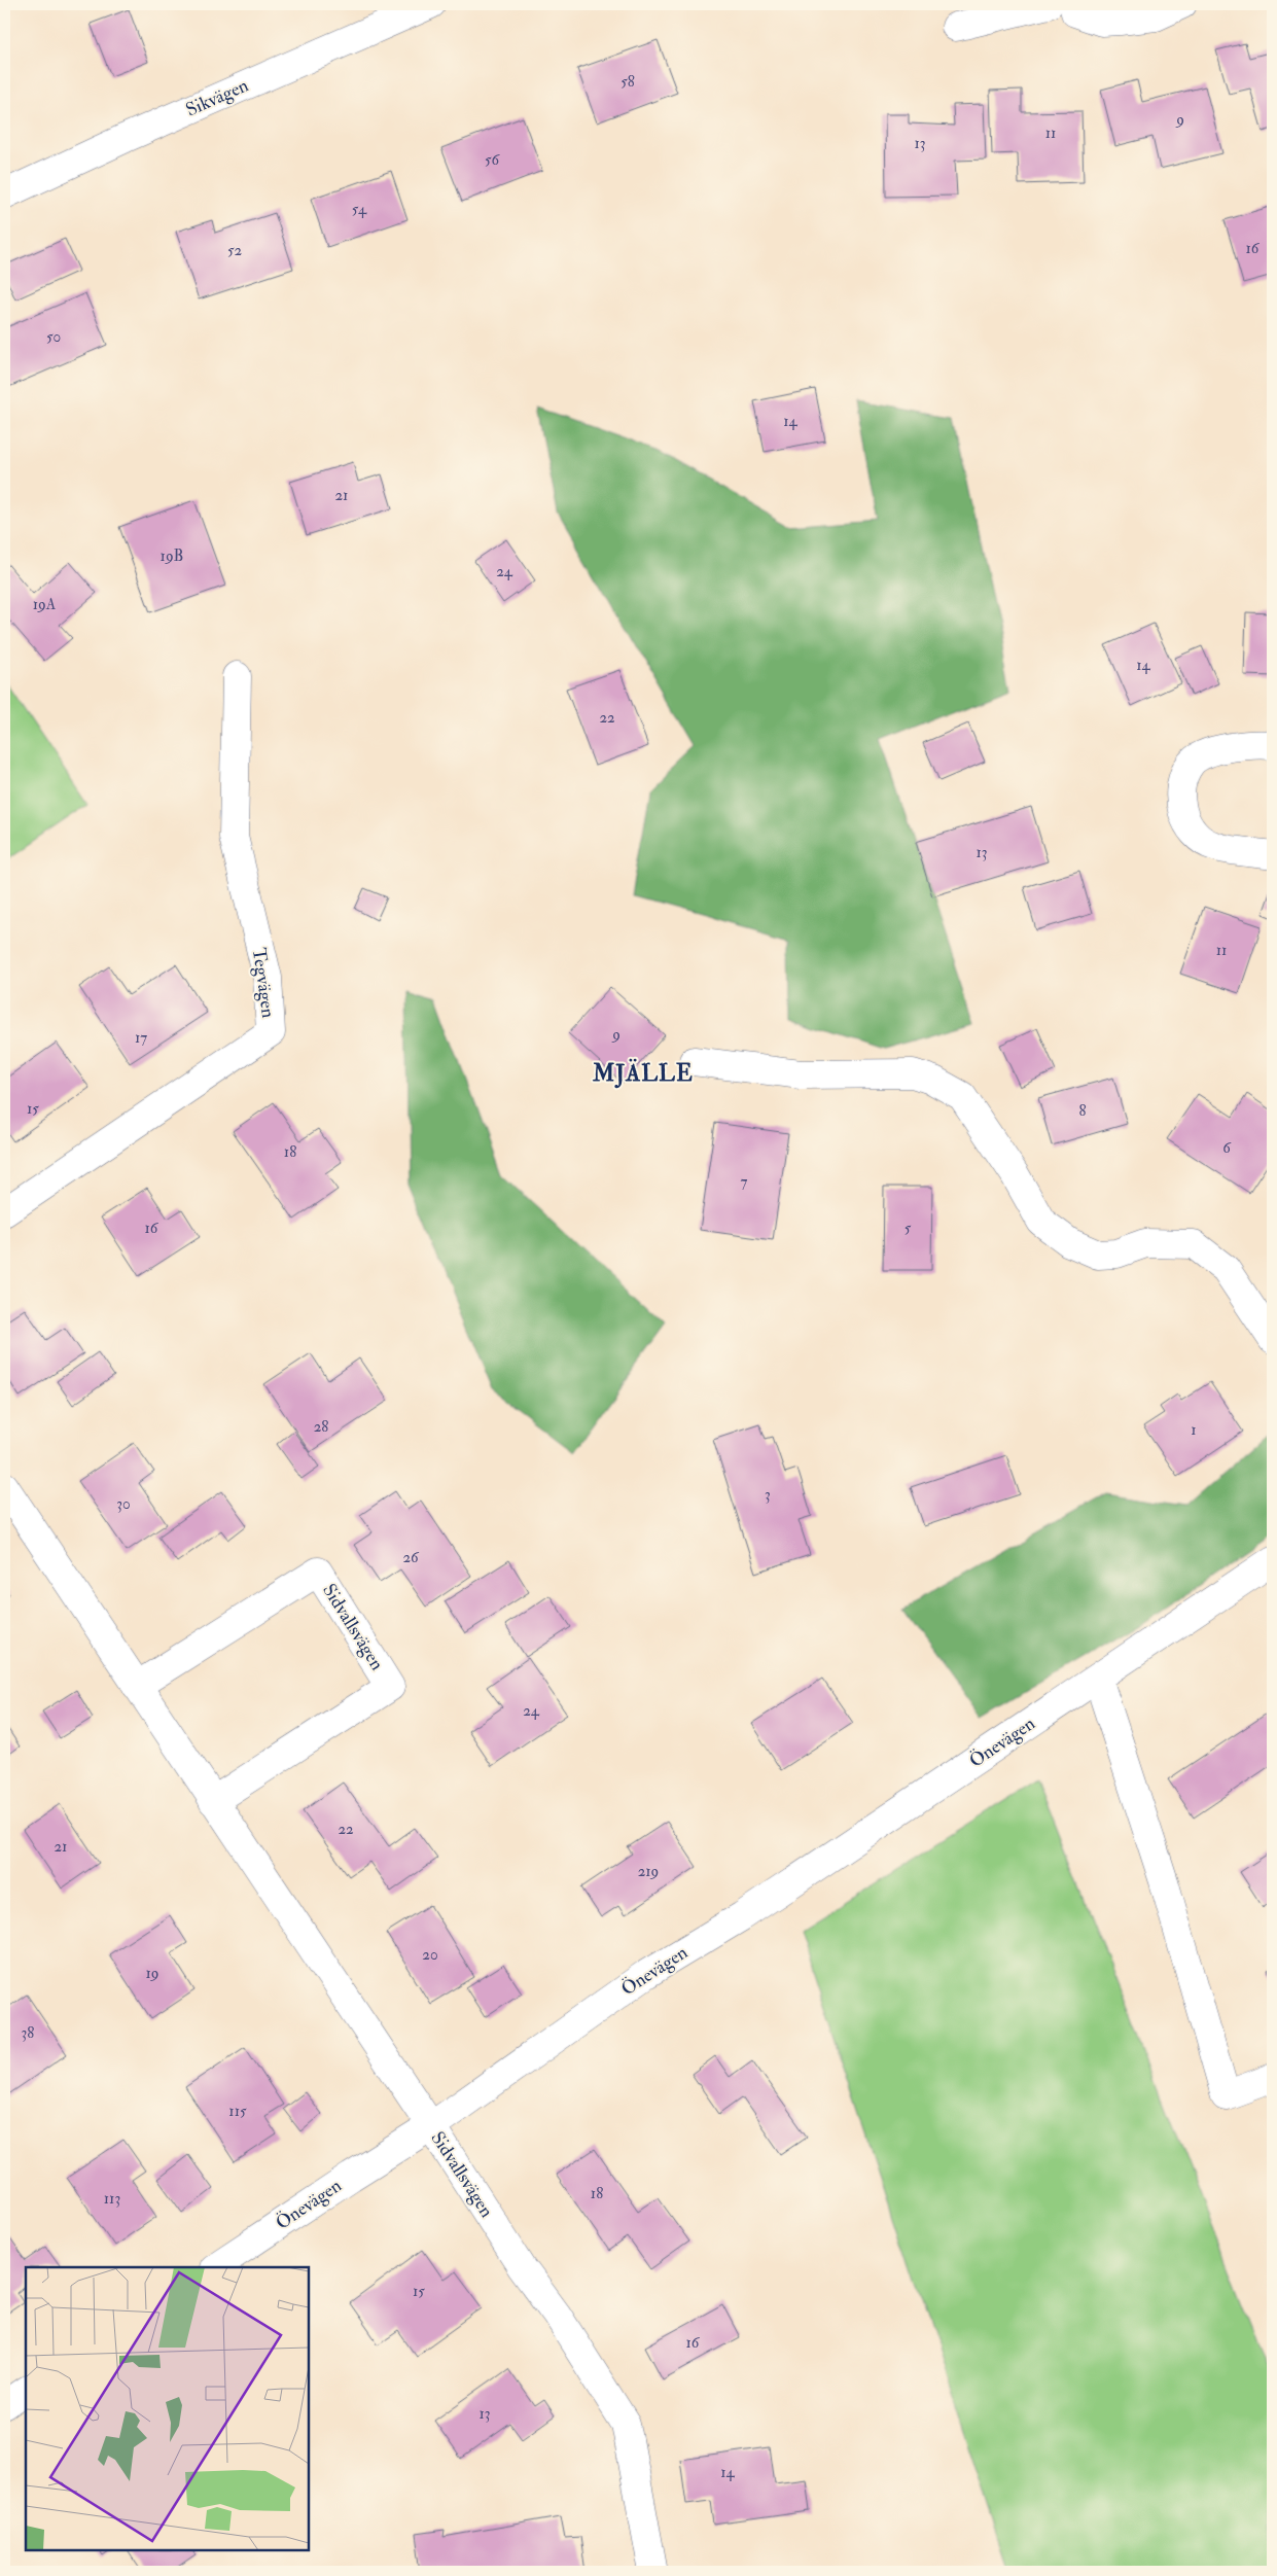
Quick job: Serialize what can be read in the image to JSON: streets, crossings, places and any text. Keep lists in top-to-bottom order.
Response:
{
  "streets": {
    "street": [
      "Sikvägen",
      "Tegvägen",
      "Sidvallsvägen",
      "Önevägen"
    ]
  },
  "crossings": [
    ["Sidvallsvägen", "Önevägen"]
  ],
  "districts": ["MJÄLLE"],
  "house_numbers": [
    "58",
    "9",
    "11",
    "13",
    "56",
    "54",
    "16",
    "52",
    "50",
    "14",
    "21",
    "19B",
    "24",
    "19A",
    "14",
    "22",
    "13",
    "11",
    "9",
    "17",
    "15",
    "8",
    "6",
    "18",
    "7",
    "16",
    "5",
    "28",
    "1",
    "3",
    "30",
    "26",
    "24",
    "22",
    "21",
    "219",
    "20",
    "19",
    "38",
    "115",
    "18",
    "113",
    "15",
    "16",
    "13",
    "14"
  ]
}
